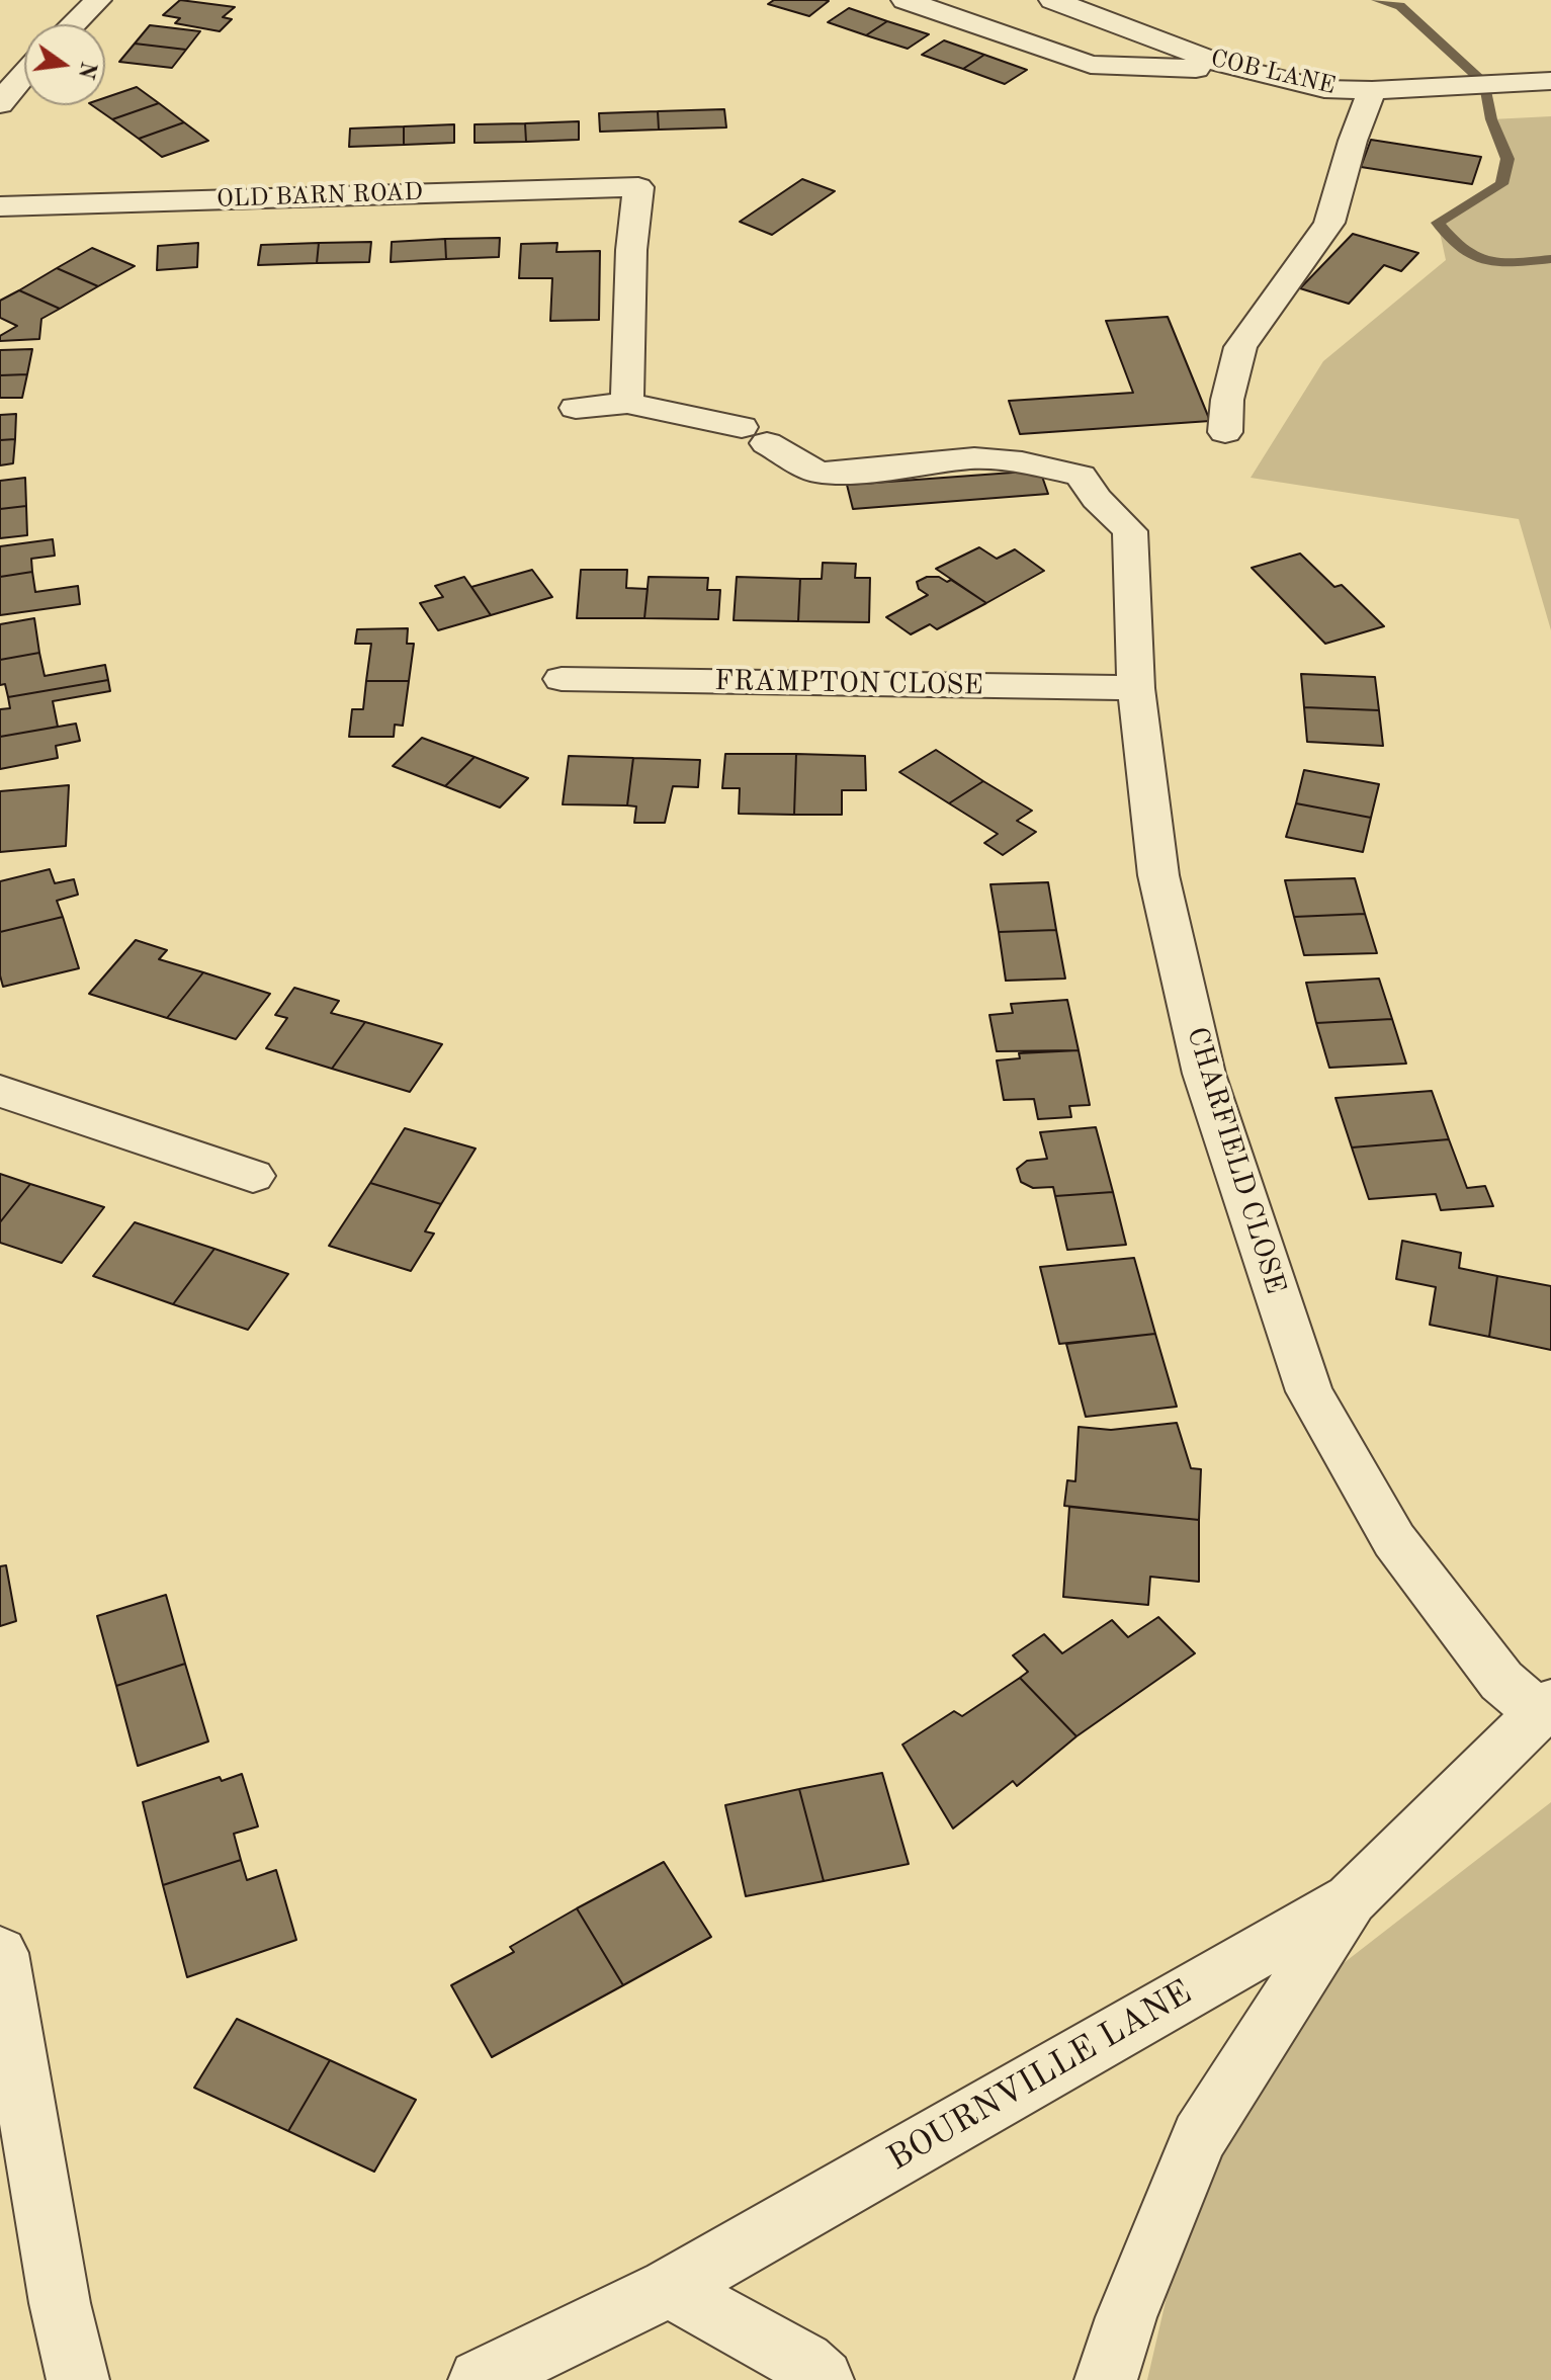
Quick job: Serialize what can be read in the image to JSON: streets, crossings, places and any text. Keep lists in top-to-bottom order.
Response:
{
  "streets": {
    "street": [
      "COB LANE",
      "OLD BARN ROAD",
      "FRAMPTON CLOSE",
      "CHARFIELD CLOSE",
      "BOURNVILLE LANE"
    ]
  },
  "crossings": [
    ["OLD BARN ROAD", "CHARFIELD CLOSE"],
    ["FRAMPTON CLOSE", "CHARFIELD CLOSE"],
    ["CHARFIELD CLOSE", "BOURNVILLE LANE"]
  ],
  "north": "right"
}
